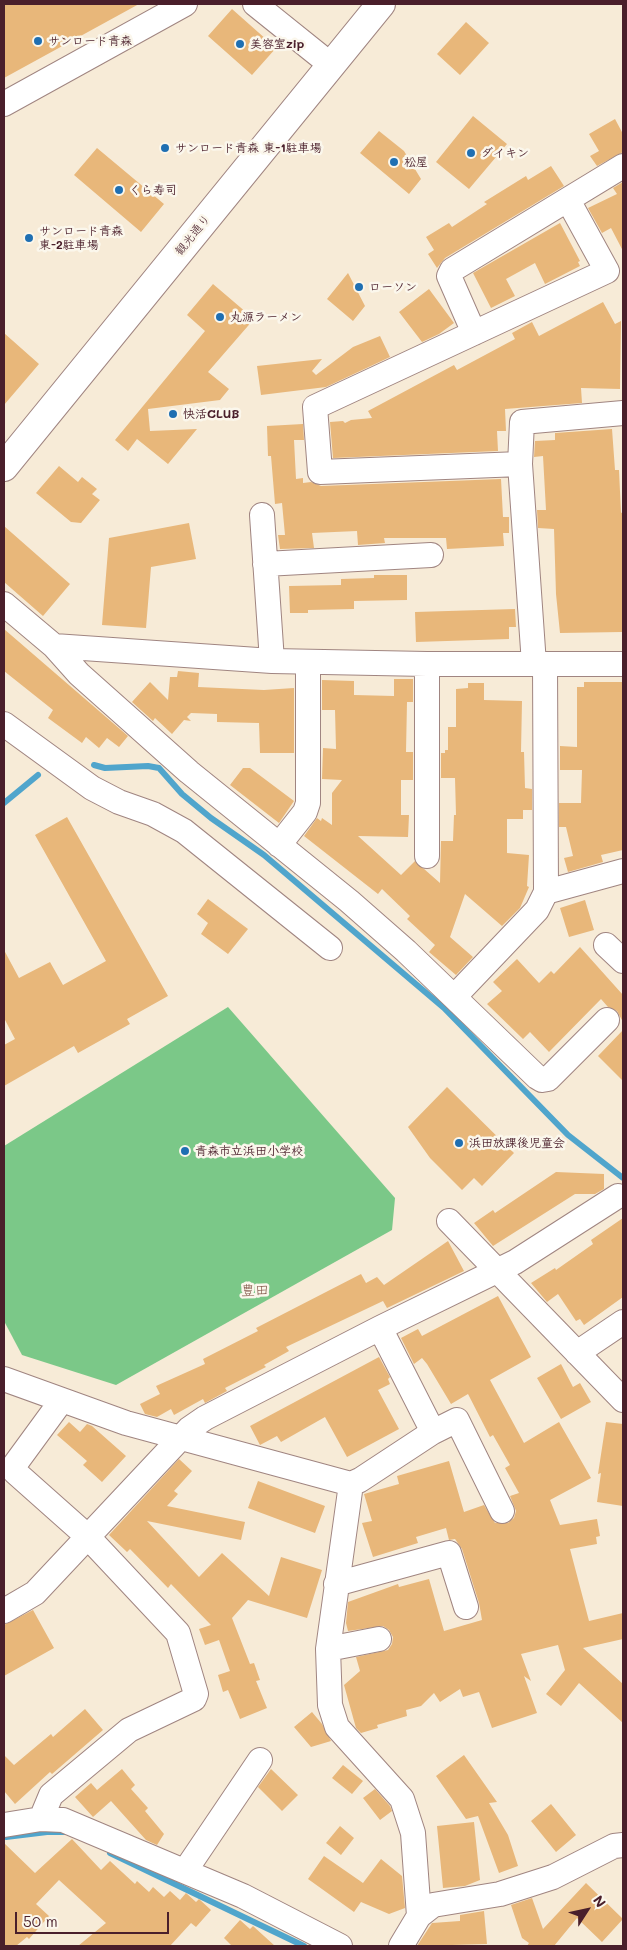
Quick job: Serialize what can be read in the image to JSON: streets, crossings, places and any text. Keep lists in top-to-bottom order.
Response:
{
  "streets": {
    "highway": ["観光通り"]
  },
  "districts": ["豊田"],
  "places": [
    "サンロード青森",
    "美容室zip",
    "サンロード青森 東-1駐車場",
    "ダイキン",
    "松屋",
    "くら寿司",
    "サンロード青森 東-2駐車場",
    "ローソン",
    "丸源ラーメン",
    "快活CLUB",
    "浜田放課後児童会",
    "青森市立浜田小学校"
  ],
  "scale_bar": "50 m",
  "north": "top right"
}
